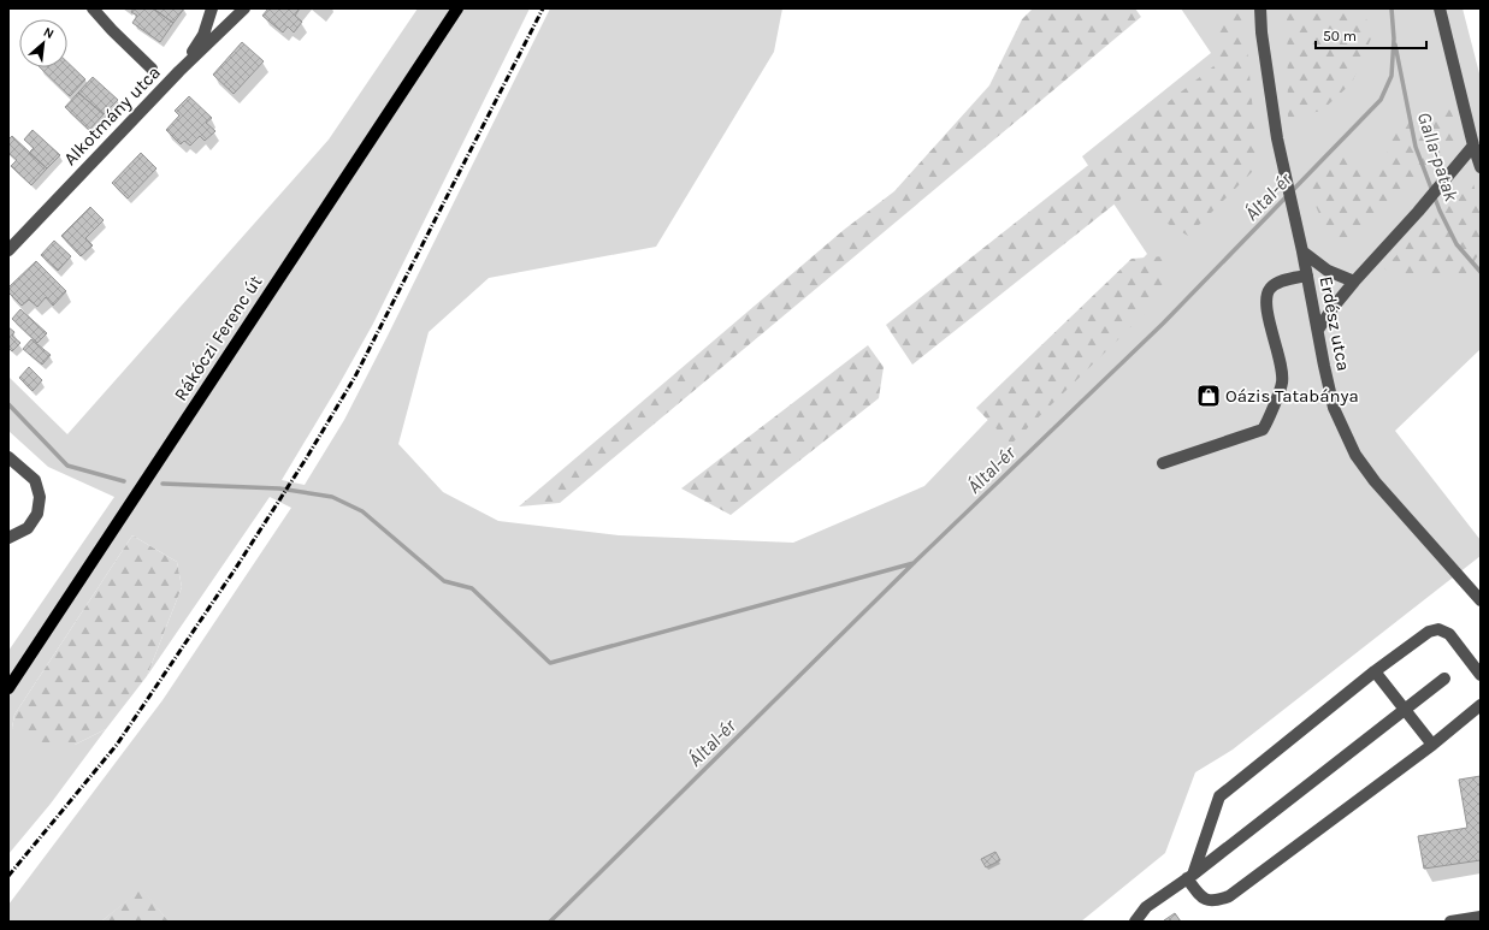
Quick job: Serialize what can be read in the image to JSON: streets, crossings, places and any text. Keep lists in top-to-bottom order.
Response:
{
  "streets": {
    "main road": ["Rákóczi Ferenc út"],
    "street": ["Alkotmány utca", "Erdész utca"]
  },
  "water": ["Galla-patak", "Által-ér"],
  "places": {
    "shop": ["Oázis Tatabánya"]
  },
  "scale_bar": "50 m",
  "north": "top right"
}
